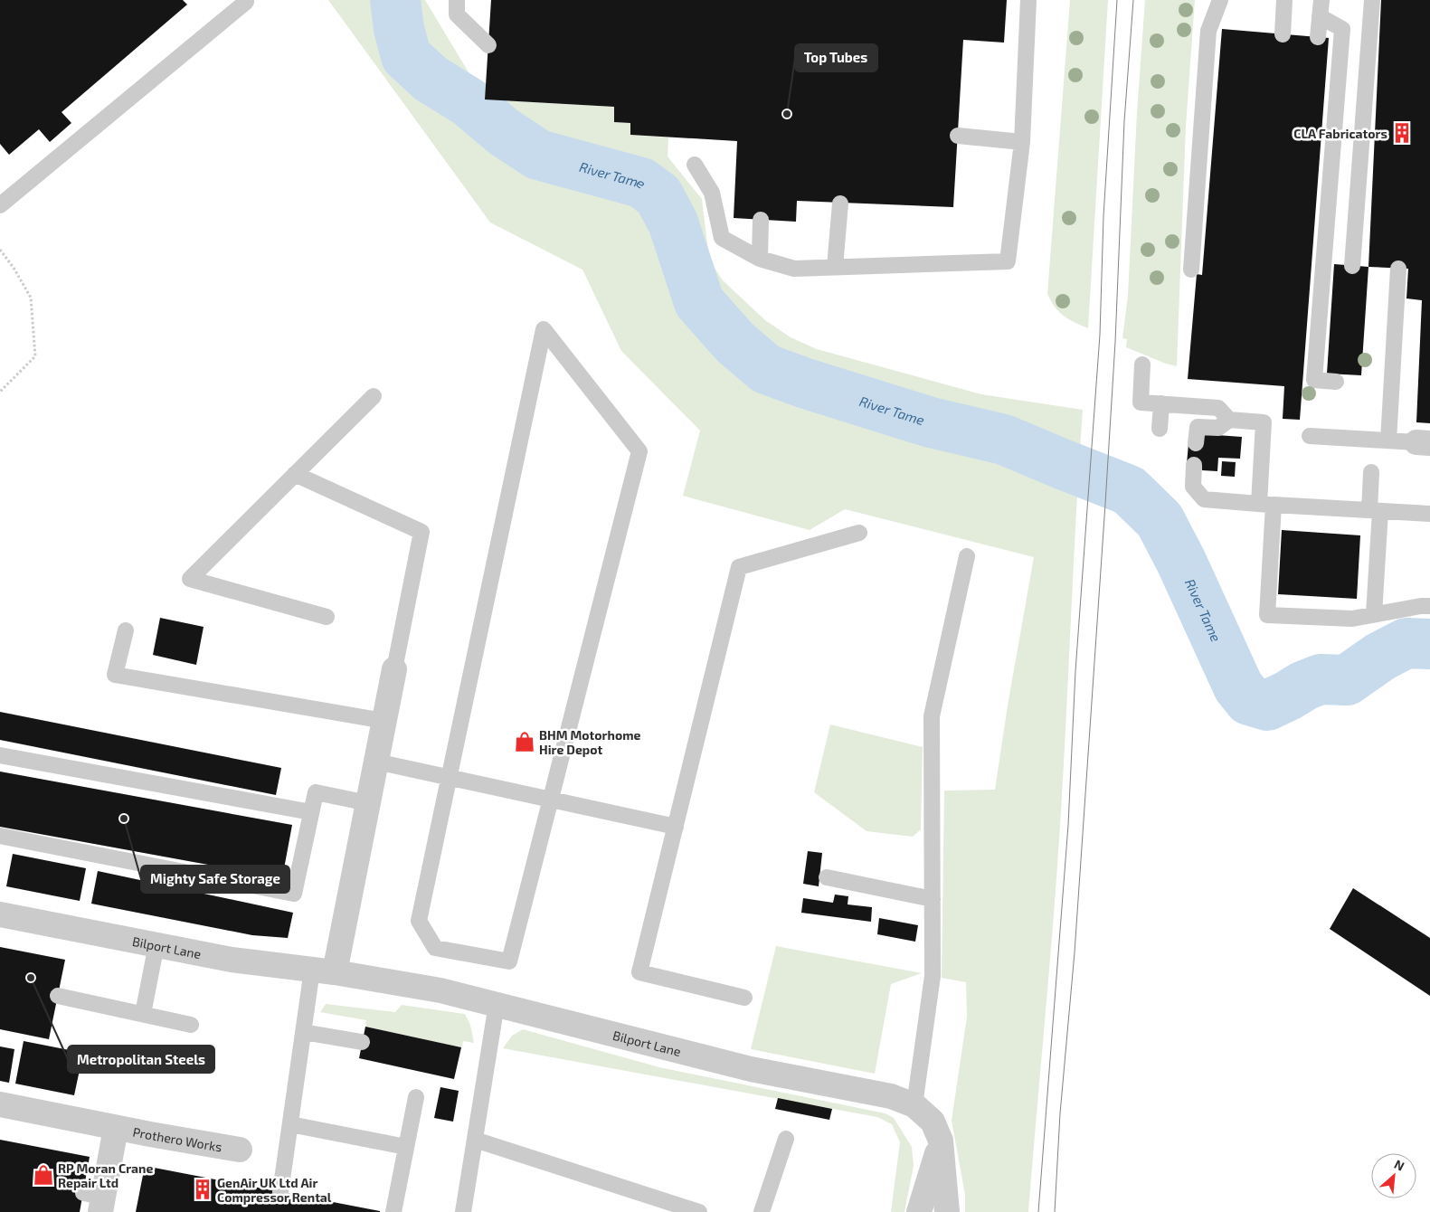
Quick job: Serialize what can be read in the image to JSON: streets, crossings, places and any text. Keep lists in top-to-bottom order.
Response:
{
  "streets": {
    "street": ["Bilport Lane", "Prothero Works"]
  },
  "water": ["River Tame"],
  "places": {
    "other": ["Top Tubes", "Mighty Safe Storage", "Metropolitan Steels"],
    "building": ["CLA Fabricators", "GenAir UK Ltd Air Compressor Rental"],
    "shop": ["BHM Motorhome Hire Depot", "RP Moran Crane Repair Ltd"]
  },
  "north": "top right"
}
